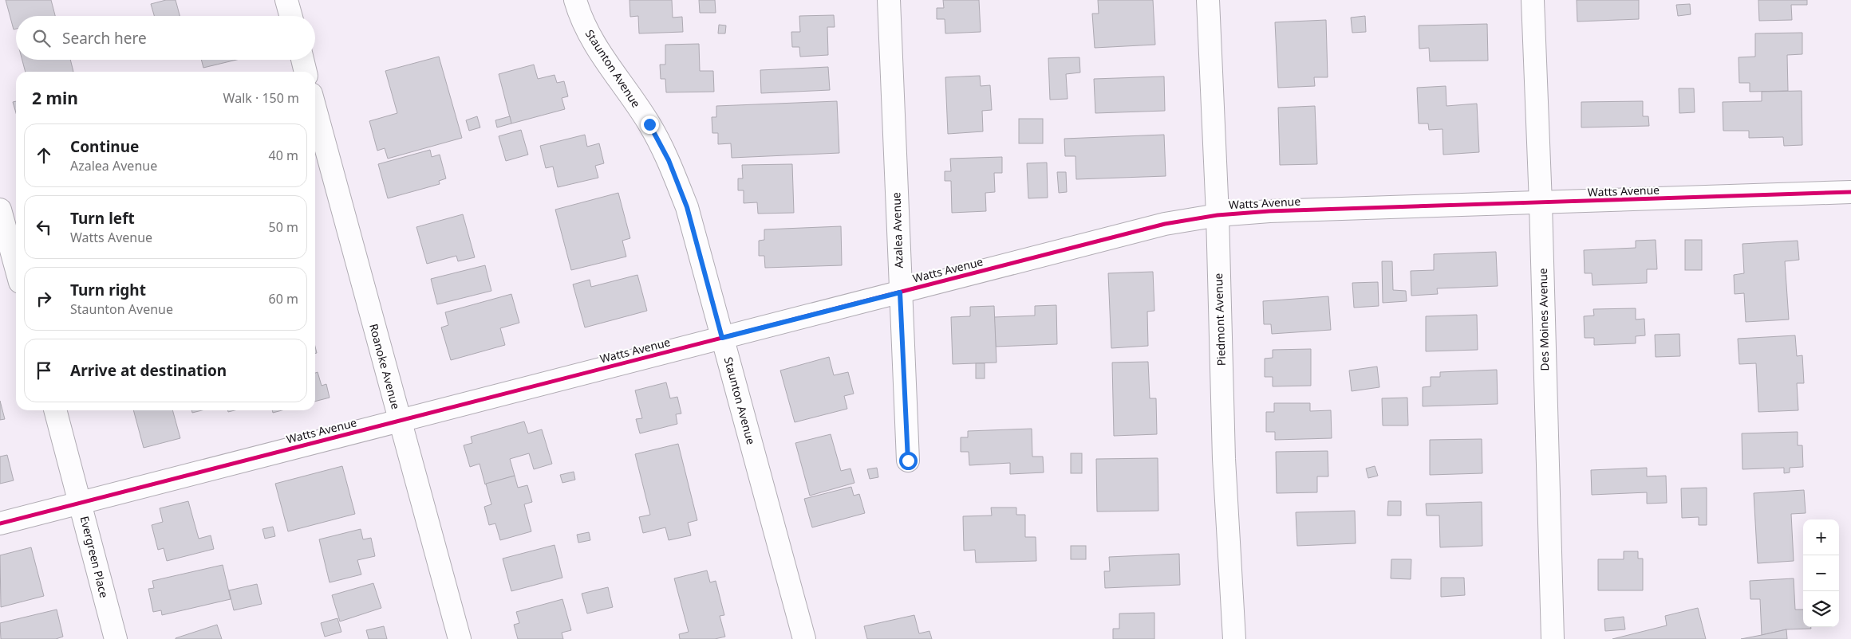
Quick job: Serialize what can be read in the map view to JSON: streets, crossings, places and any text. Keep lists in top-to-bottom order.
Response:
{
  "streets": {
    "street": [
      "Staunton Avenue",
      "Watts Avenue",
      "Azalea Avenue",
      "Piedmont Avenue",
      "Des Moines Avenue",
      "Roanoke Avenue",
      "Evergreen Place"
    ]
  },
  "crossings": [
    ["Staunton Avenue", "Watts Avenue"],
    ["Watts Avenue", "Azalea Avenue"],
    ["Watts Avenue", "Piedmont Avenue"],
    ["Watts Avenue", "Des Moines Avenue"],
    ["Watts Avenue", "Roanoke Avenue"],
    ["Watts Avenue", "Evergreen Place"]
  ],
  "page": {
    "search": "Search here",
    "heading": ["2 min", "Walk · 150 m"],
    "list": [
      ["Continue", "Azalea Avenue", "40 m"],
      ["Turn left", "Watts Avenue", "50 m"],
      ["Turn right", "Staunton Avenue", "60 m"],
      "Arrive at destination"
    ],
    "map_buttons": ["+", "−"]
  }
}
